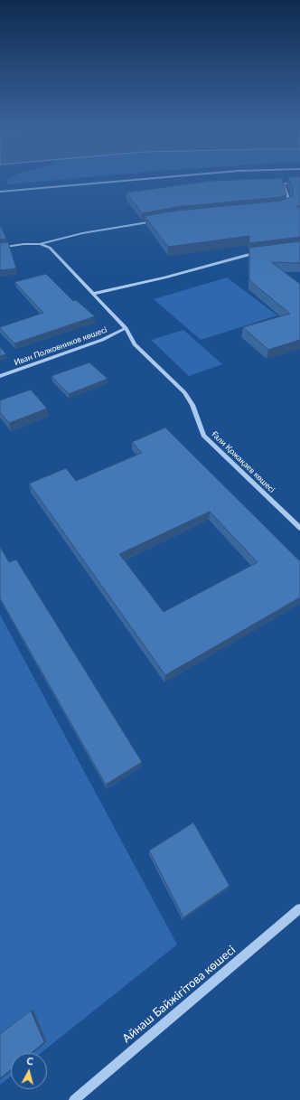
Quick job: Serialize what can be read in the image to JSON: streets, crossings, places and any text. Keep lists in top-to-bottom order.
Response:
{
  "streets": {
    "street": ["Иван Полковников көшесі", "Ғали Қожақаев көшесі", "Айнаш Байжігітова көшесі"]
  },
  "crossings": [
    ["Иван Полковников көшесі", "Ғали Қожақаев көшесі"]
  ],
  "north": "top"
}
